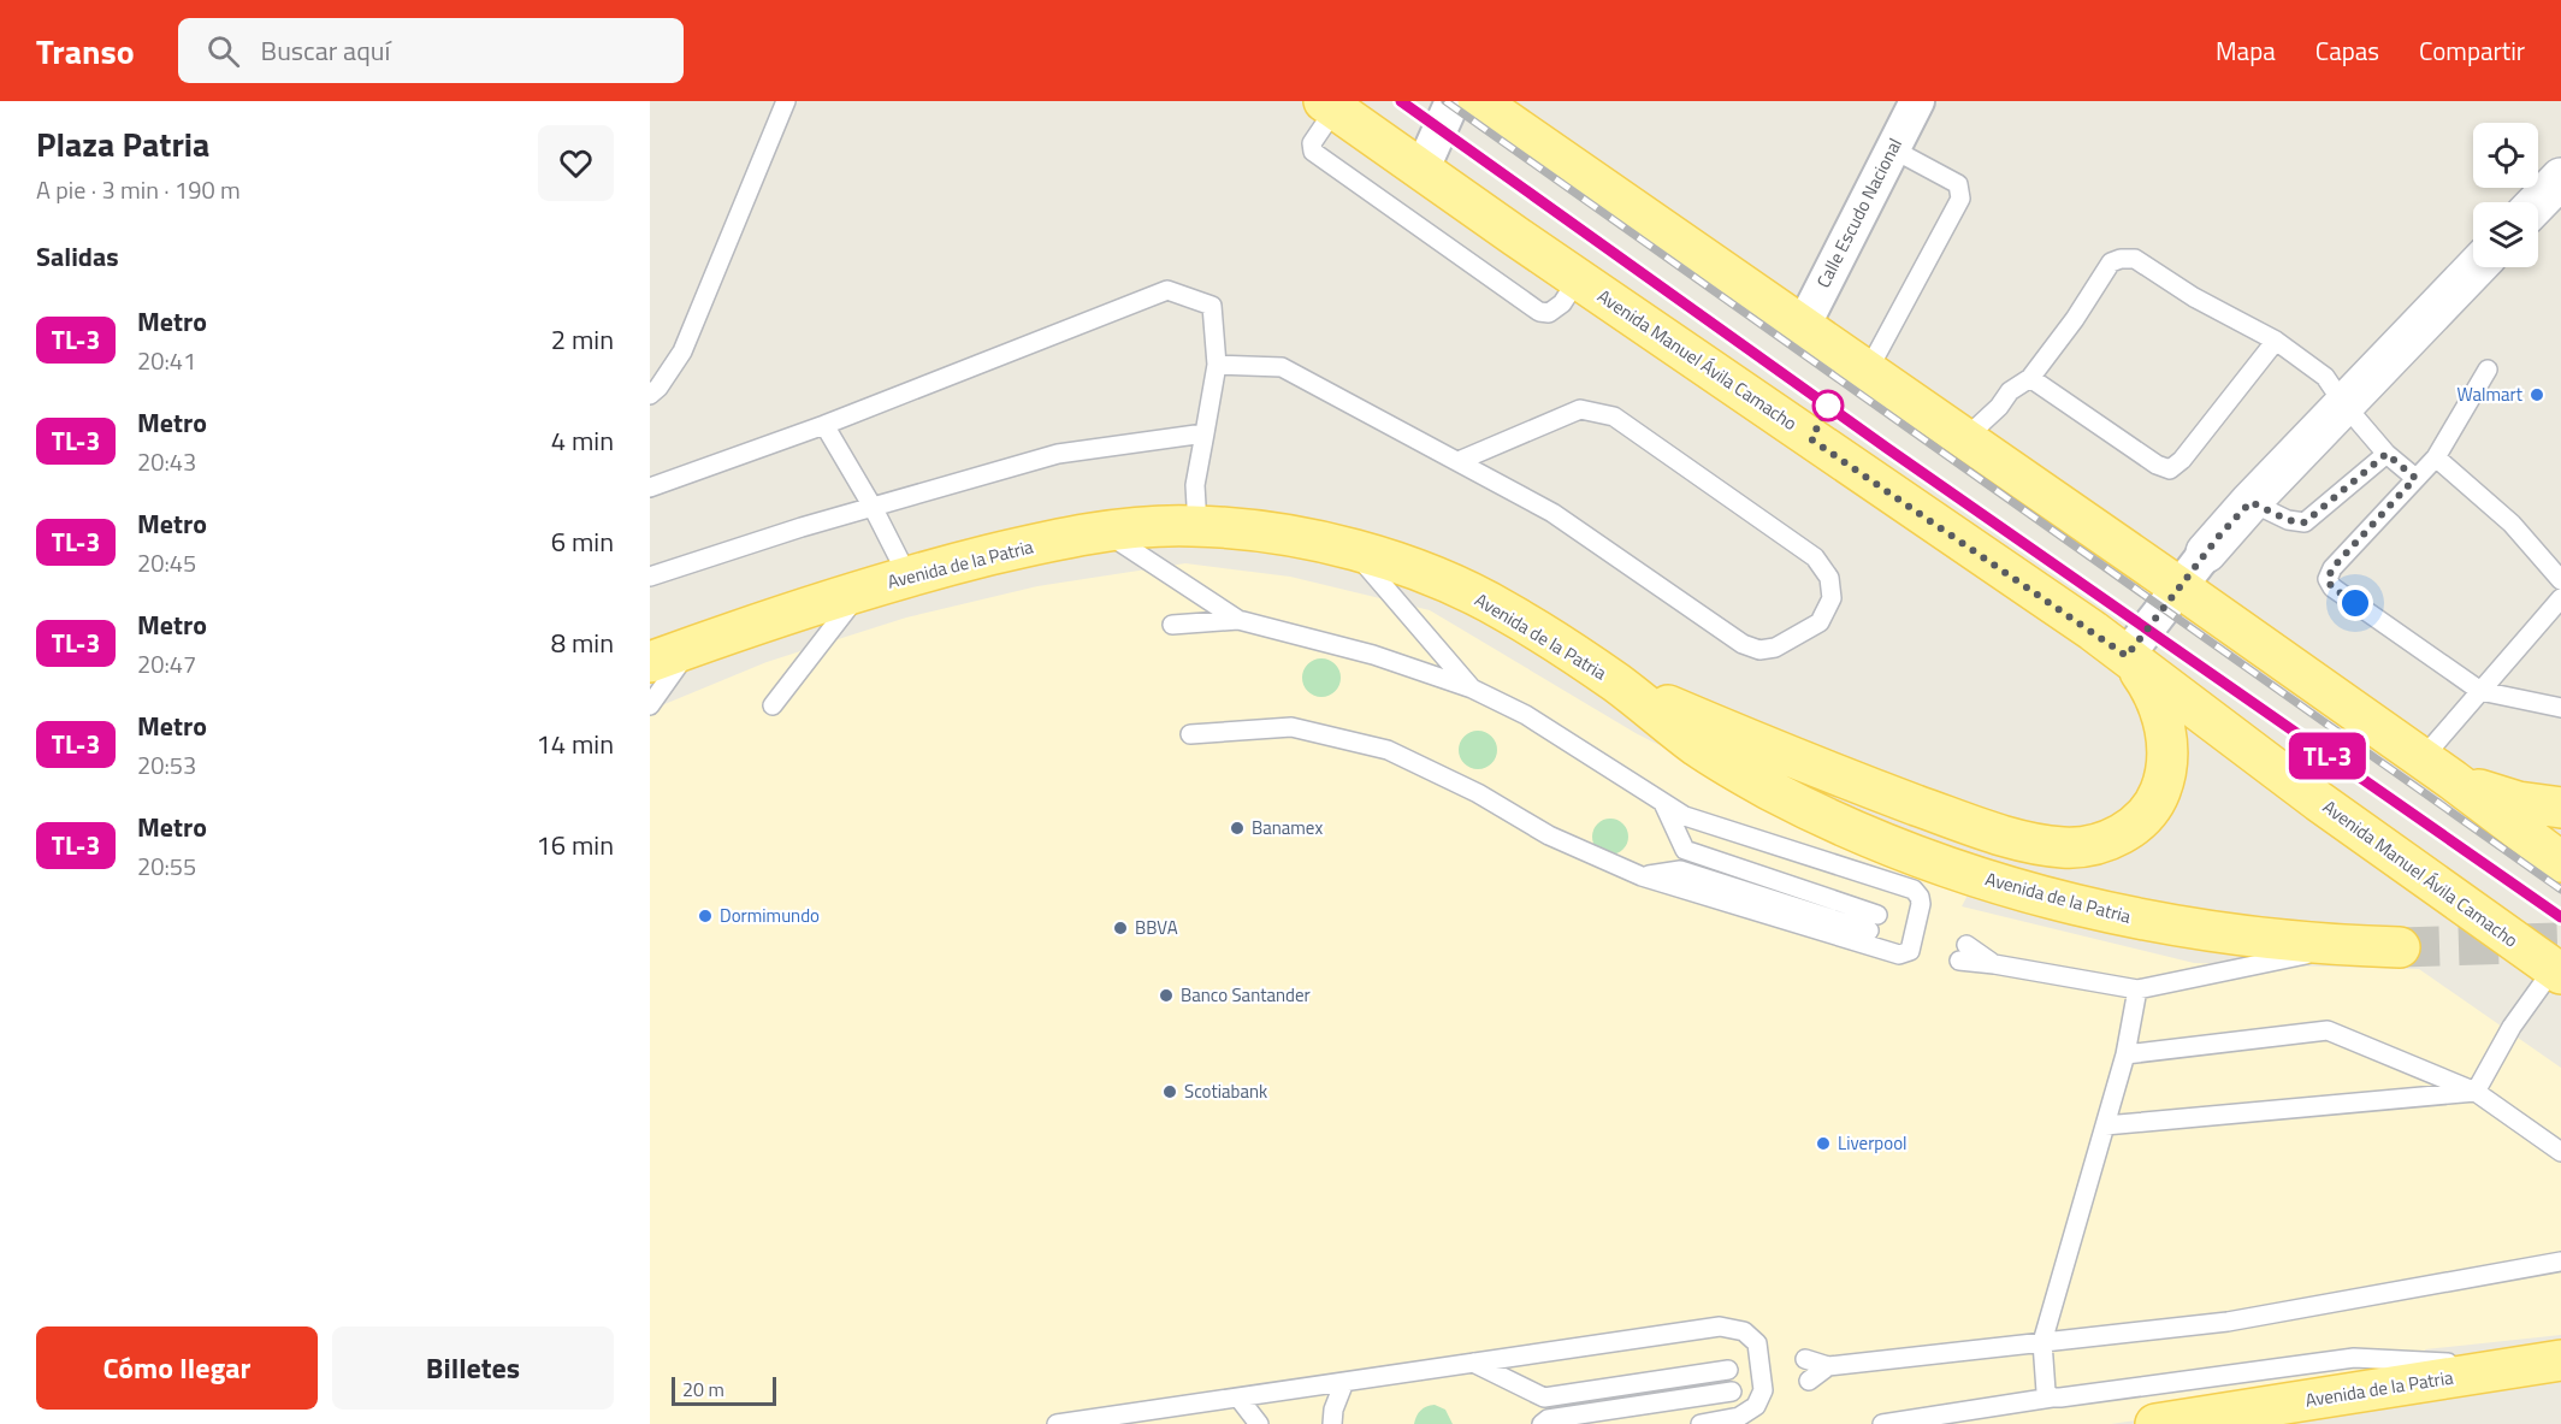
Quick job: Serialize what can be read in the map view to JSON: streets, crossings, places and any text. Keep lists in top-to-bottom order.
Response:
{
  "streets": {
    "main road": ["Avenida Manuel Ávila Camacho", "Avenida de la Patria"],
    "street": ["Calle Escudo Nacional"]
  },
  "places": [
    "Walmart",
    "Banamex",
    "Dormimundo",
    "BBVA",
    "Banco Santander",
    "Scotiabank",
    "Liverpool"
  ],
  "lines": ["metro line TL-3"],
  "scale_bar": "20 m",
  "page": {
    "header": "Transo",
    "search": "Buscar aquí",
    "nav": ["Mapa", "Capas", "Compartir"],
    "heading": [
      ["Plaza Patria", "A pie · 3 min · 190 m"],
      "Salidas"
    ],
    "on_map": "TL-3",
    "list": [
      {
        "mark": "TL-3",
        "name": "Metro",
        "note": "20:41",
        "value": "2 min"
      },
      {
        "mark": "TL-3",
        "name": "Metro",
        "note": "20:43",
        "value": "4 min"
      },
      {
        "mark": "TL-3",
        "name": "Metro",
        "note": "20:45",
        "value": "6 min"
      },
      {
        "mark": "TL-3",
        "name": "Metro",
        "note": "20:47",
        "value": "8 min"
      },
      {
        "mark": "TL-3",
        "name": "Metro",
        "note": "20:53",
        "value": "14 min"
      },
      {
        "mark": "TL-3",
        "name": "Metro",
        "note": "20:55",
        "value": "16 min"
      }
    ],
    "buttons": ["Cómo llegar", "Billetes"],
    "scale": "20 m"
  }
}
